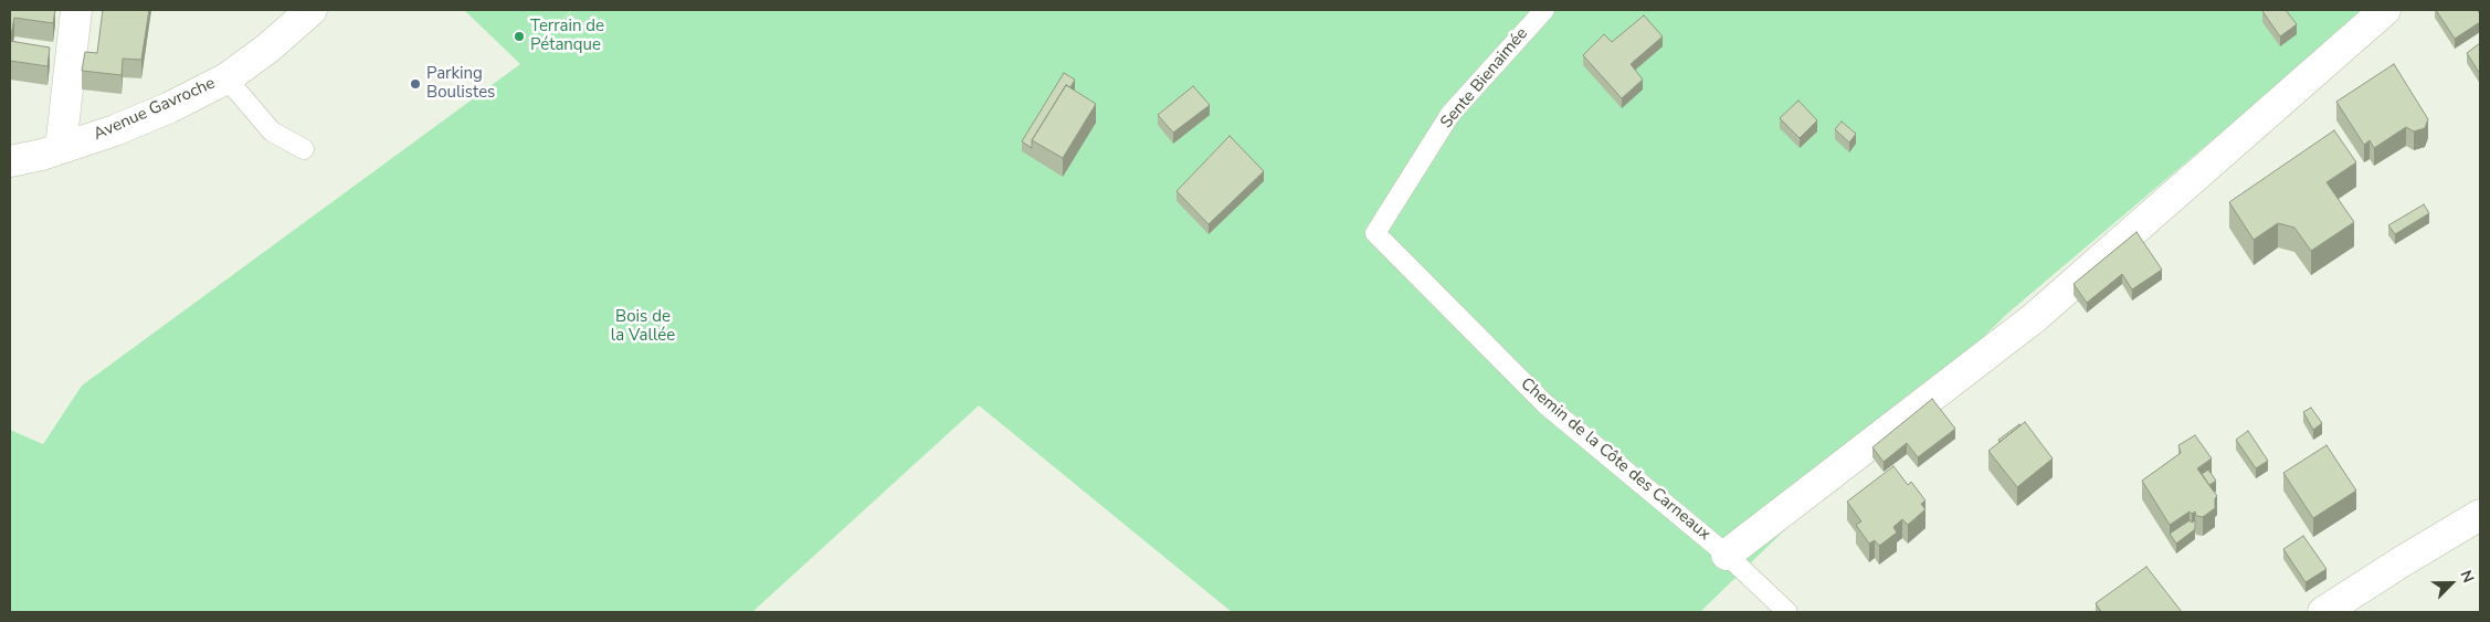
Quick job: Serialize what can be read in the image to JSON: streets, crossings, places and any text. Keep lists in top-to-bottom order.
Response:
{
  "streets": {
    "street": ["Avenue Gavroche"],
    "lane": ["Sente Bienaimée", "Chemin de la Côte des Carneaux"]
  },
  "crossings": [
    ["Sente Bienaimée", "Chemin de la Côte des Carneaux"]
  ],
  "parks": ["Bois de la Vallée"],
  "places": ["Terrain de Pétanque", "Parking Boulistes"],
  "north": "top right"
}
